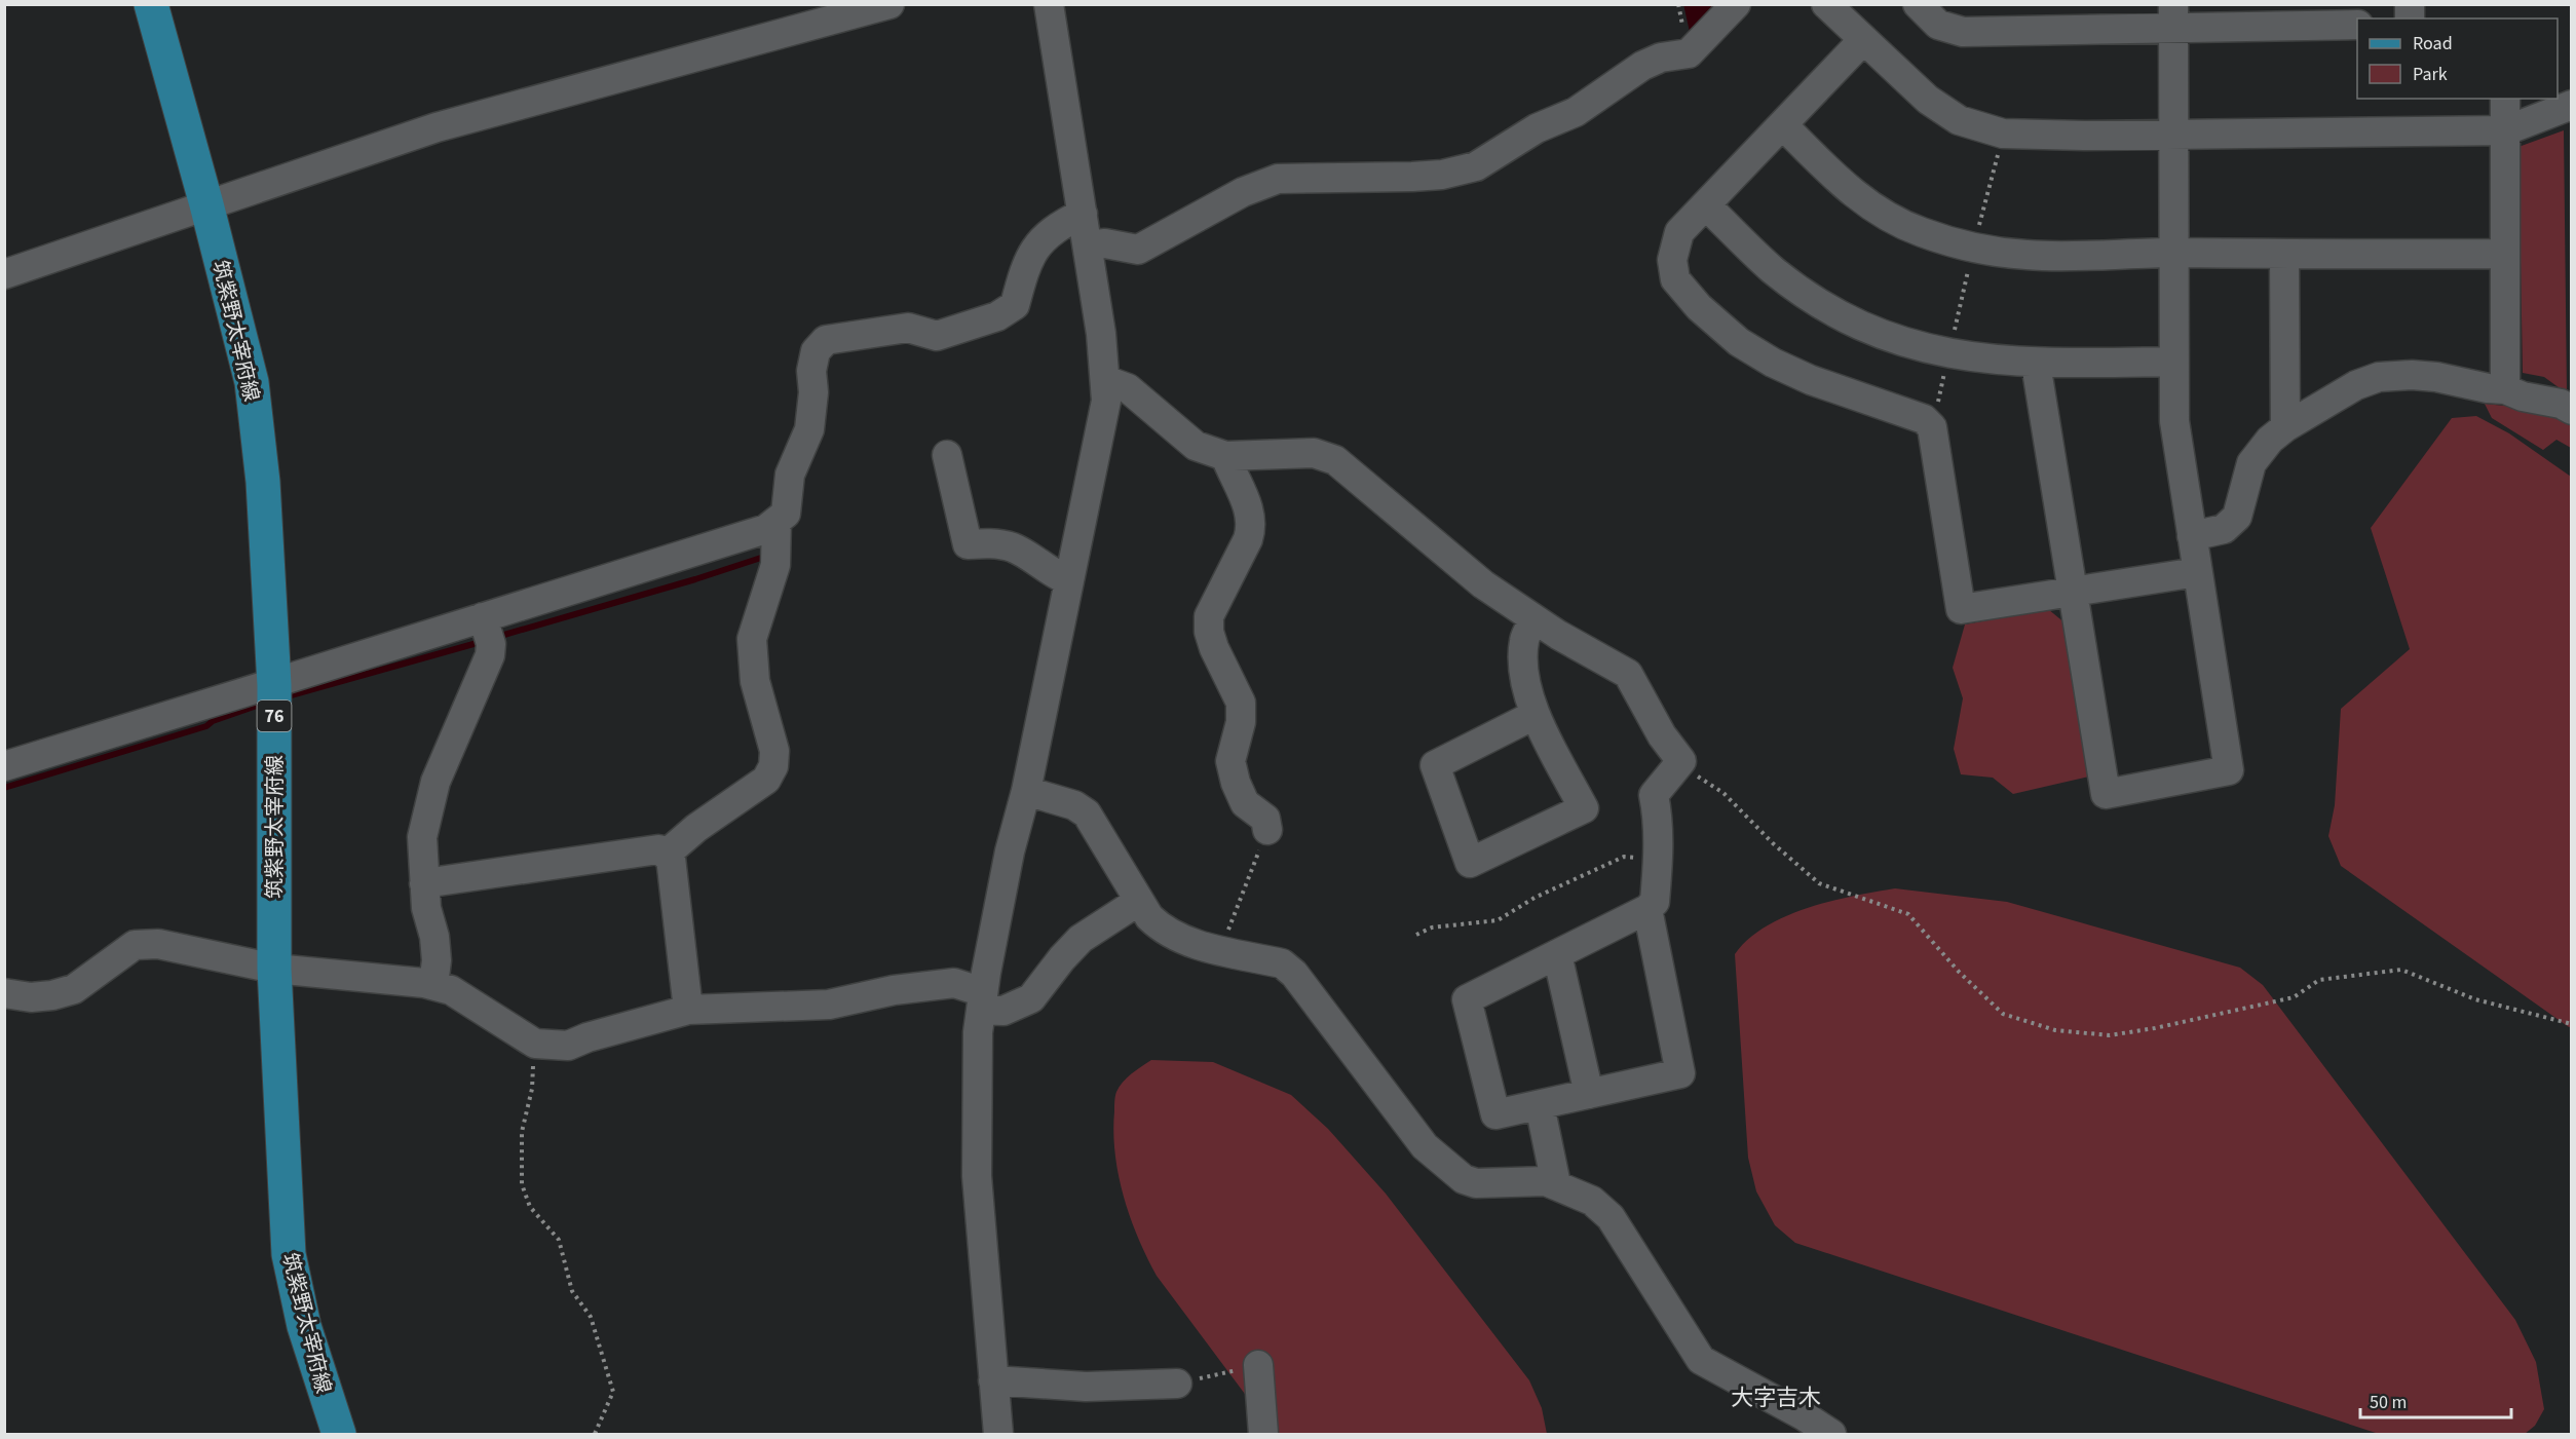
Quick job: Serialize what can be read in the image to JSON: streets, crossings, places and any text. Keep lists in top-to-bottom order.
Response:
{
  "streets": {
    "main road": ["筑紫野太宰府線", "76"]
  },
  "districts": ["大字吉木"],
  "legend": ["Road", "Park"],
  "scale_bar": "50 m"
}
